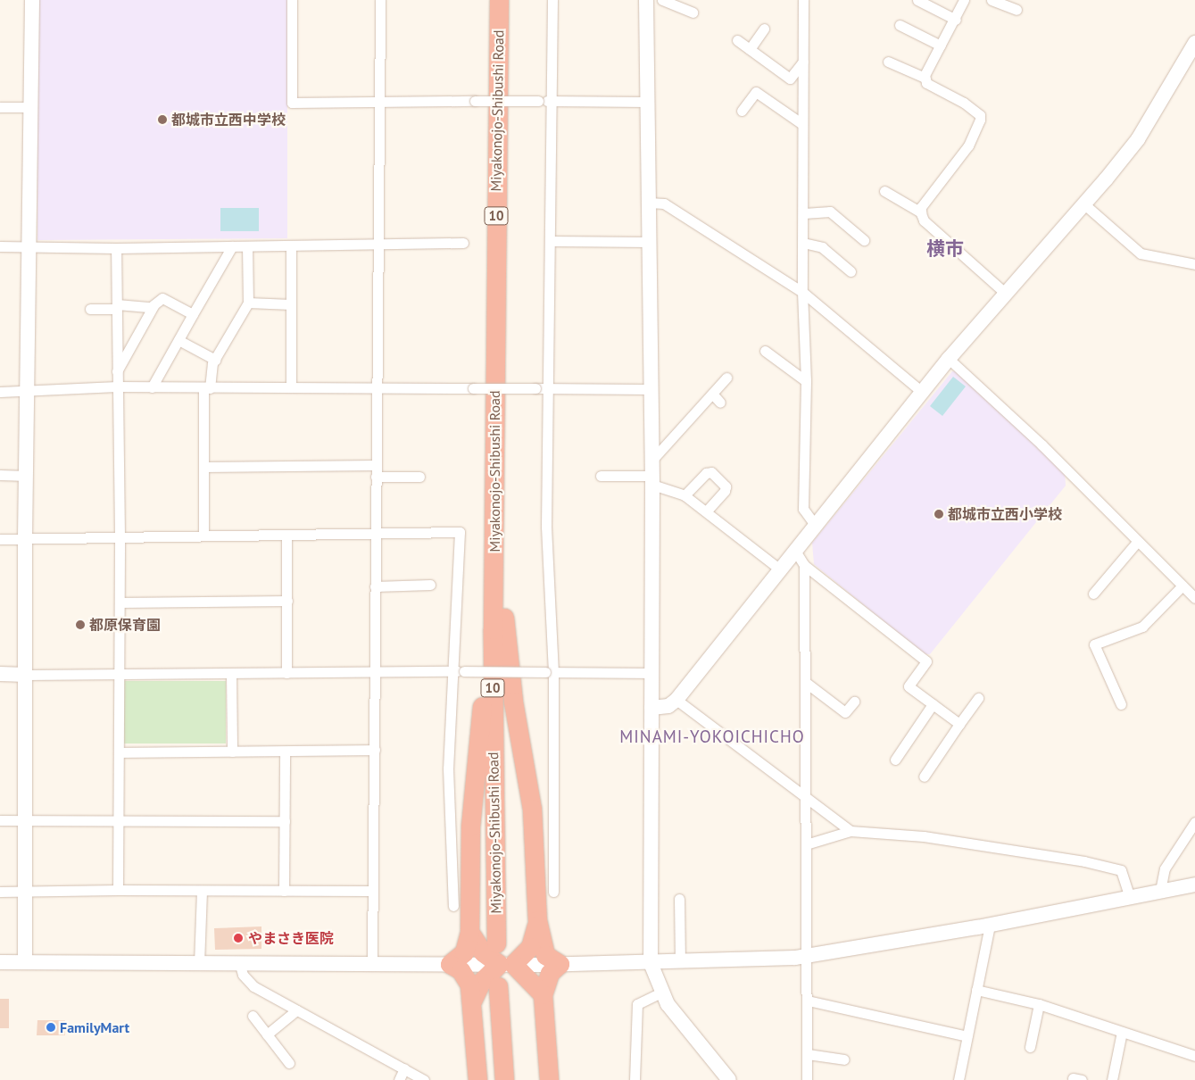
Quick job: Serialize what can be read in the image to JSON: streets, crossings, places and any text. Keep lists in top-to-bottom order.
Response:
{
  "streets": {
    "highway": ["Miyakonojo-Shibushi Road", "10"]
  },
  "districts": ["横市", "MINAMI-YOKOICHICHO"],
  "places": [
    "都城市立西中学校",
    "都城市立西小学校",
    "都原保育園",
    "やまさき医院",
    "FamilyMart"
  ]
}
